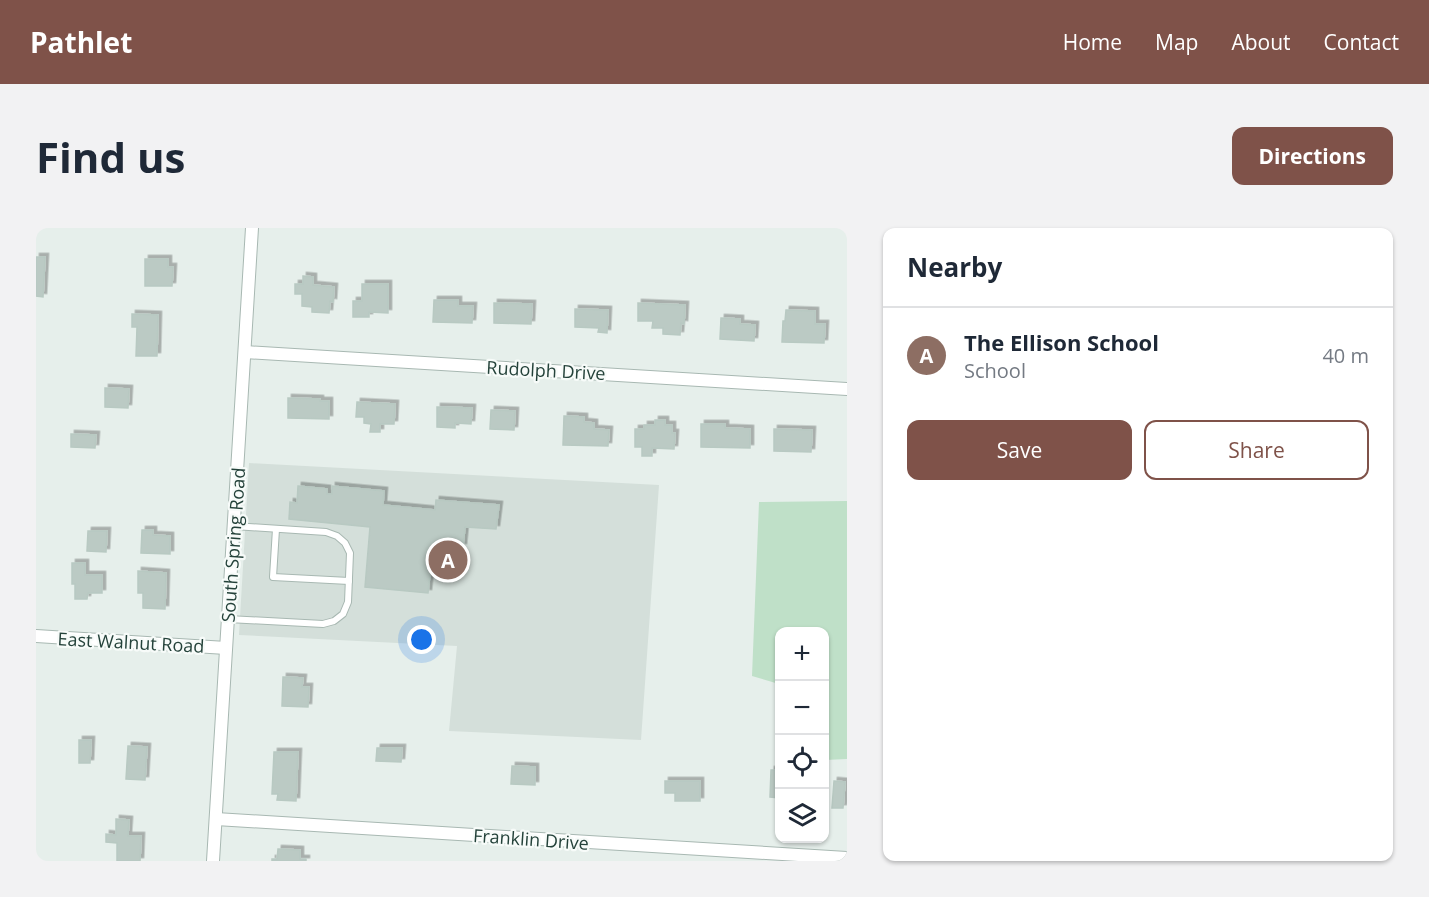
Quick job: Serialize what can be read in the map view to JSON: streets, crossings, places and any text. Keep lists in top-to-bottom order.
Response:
{
  "streets": {
    "street": [
      "Rudolph Drive",
      "South Spring Road",
      "East Walnut Road",
      "Franklin Drive"
    ]
  },
  "crossings": [
    ["Rudolph Drive", "South Spring Road"],
    ["South Spring Road", "East Walnut Road"],
    ["South Spring Road", "Franklin Drive"]
  ],
  "page": {
    "header": "Pathlet",
    "nav": [
      "Home",
      "Map",
      "About",
      "Contact"
    ],
    "buttons": [
      "Directions",
      ["Save", "Share"]
    ],
    "title": "Find us",
    "heading": "Nearby",
    "list": [
      {
        "mark": "A",
        "name": "The Ellison School",
        "note": "School",
        "value": "40 m"
      }
    ],
    "pins": "A",
    "map_buttons": ["+", "−"]
  }
}
